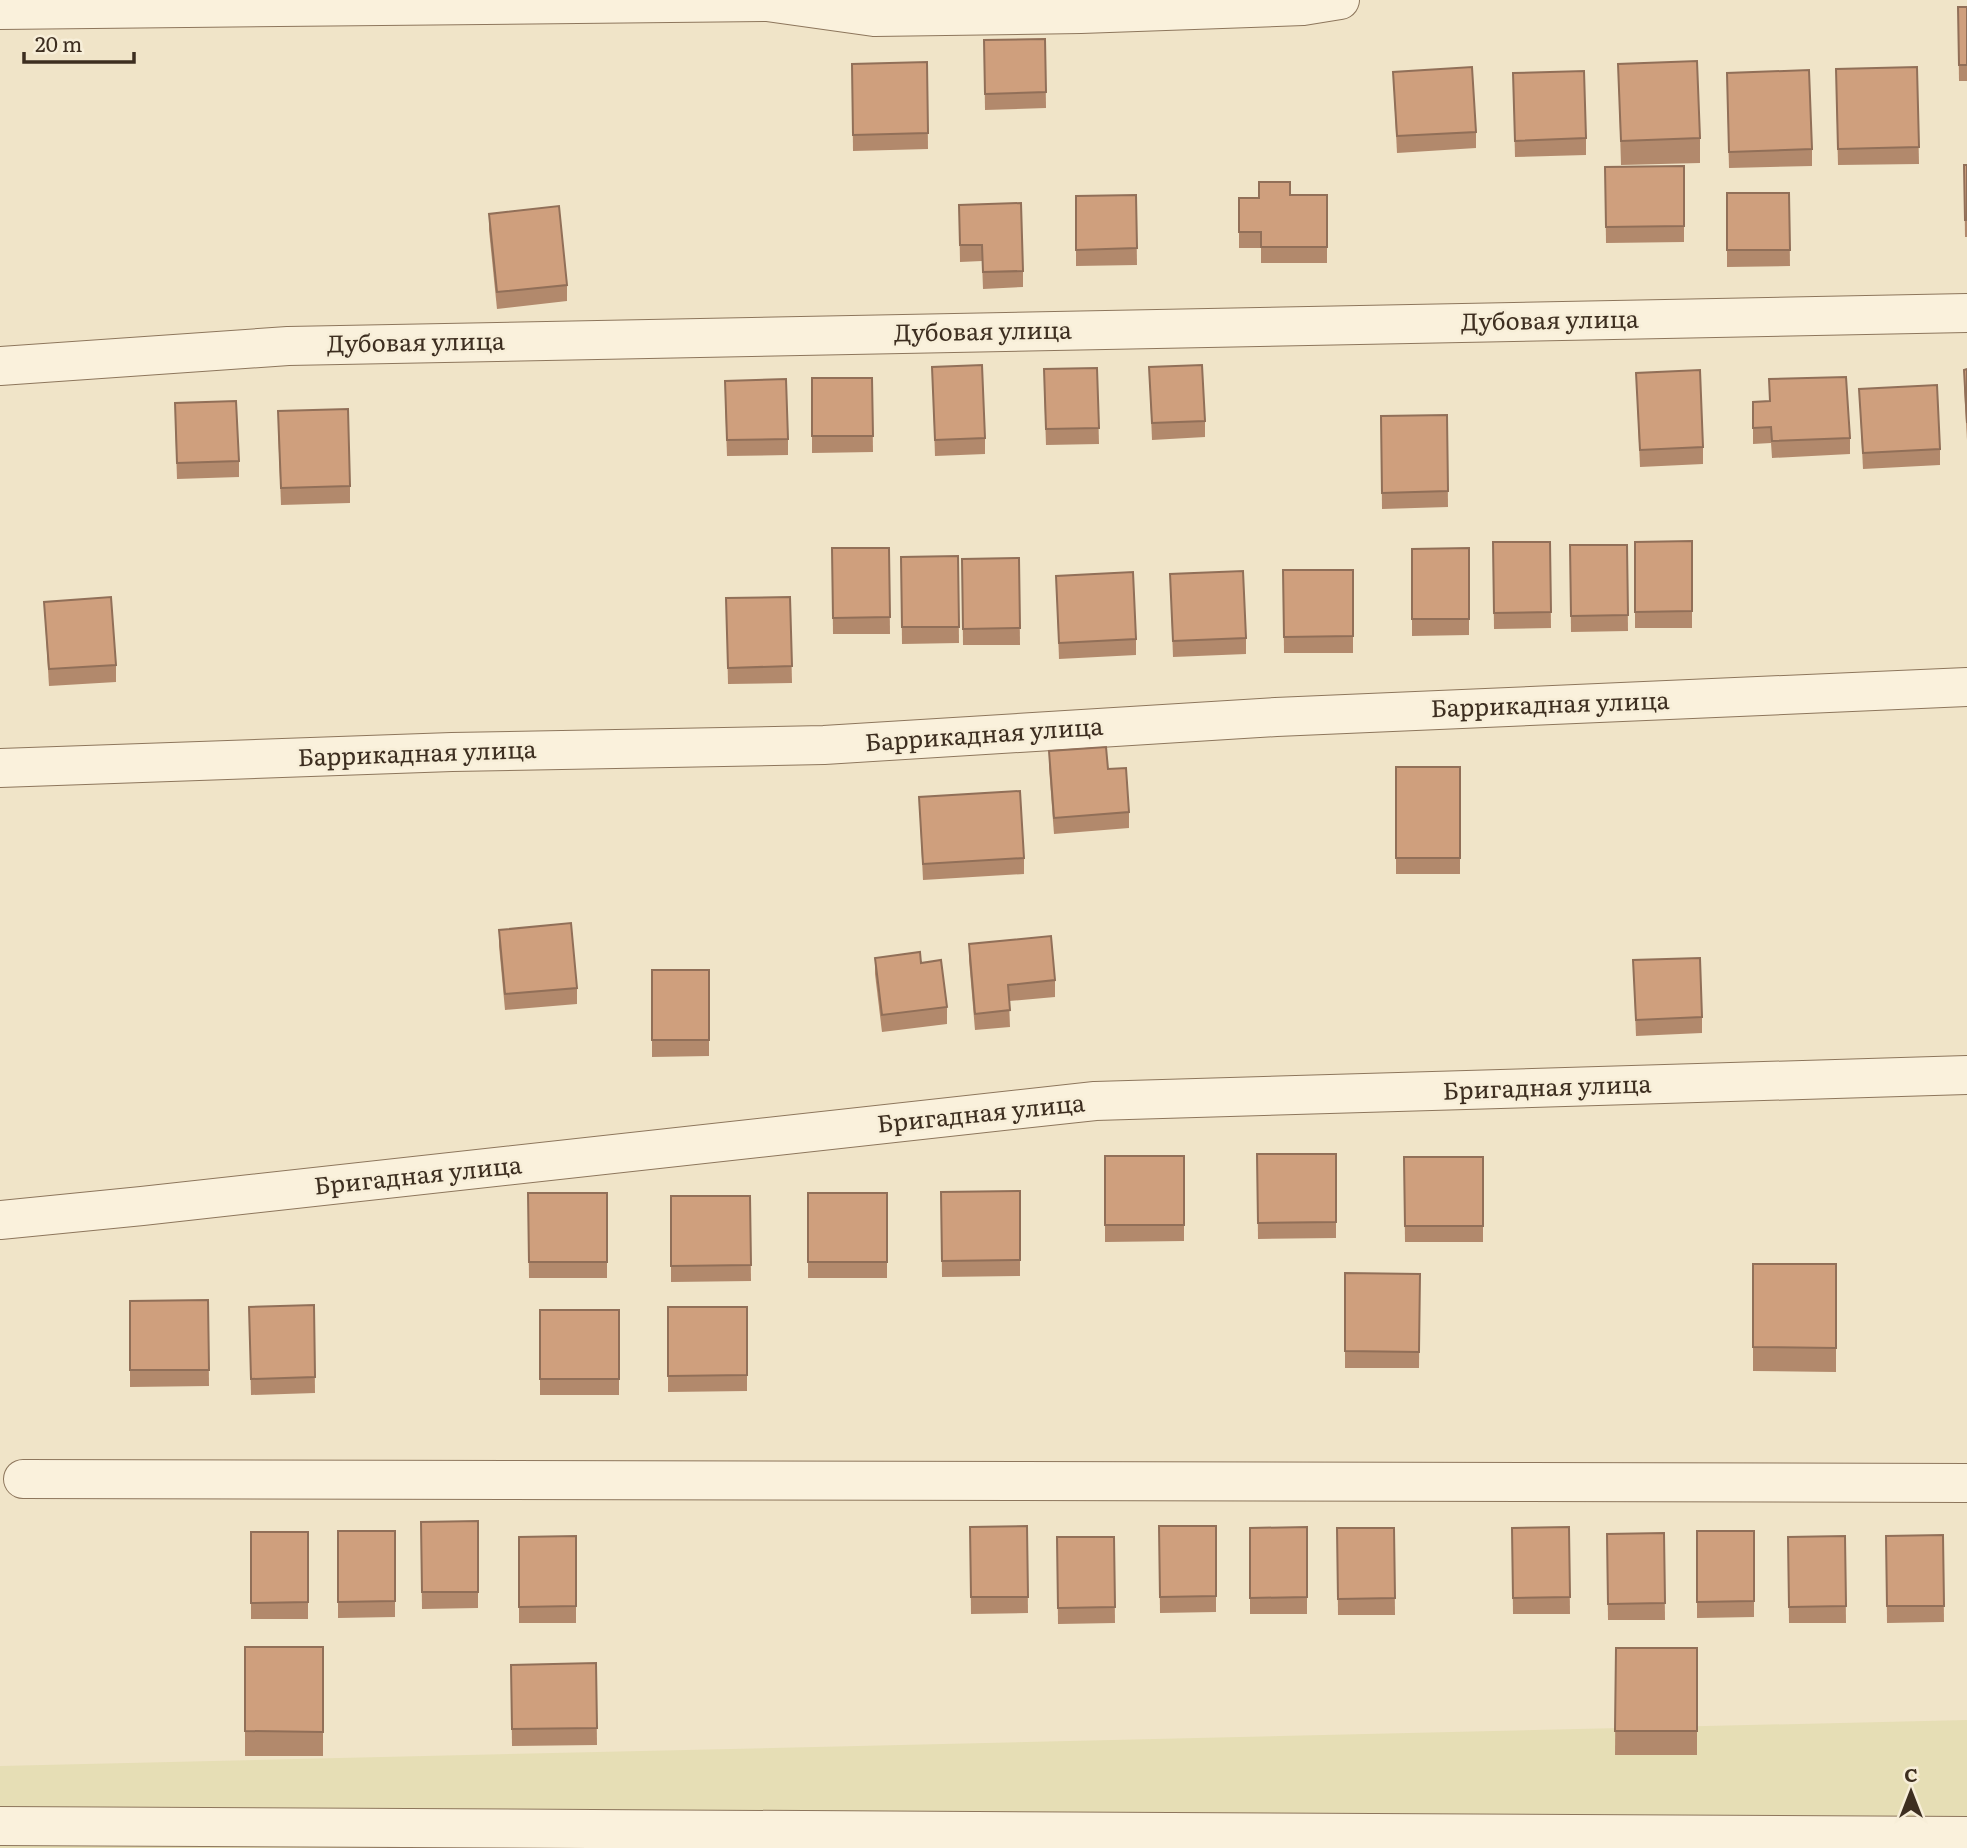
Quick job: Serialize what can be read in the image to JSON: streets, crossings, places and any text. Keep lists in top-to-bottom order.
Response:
{
  "streets": {
    "street": ["Дубовая улица", "Баррикадная улица", "Бригадная улица"]
  },
  "scale_bar": "20 m",
  "north": "top"
}
